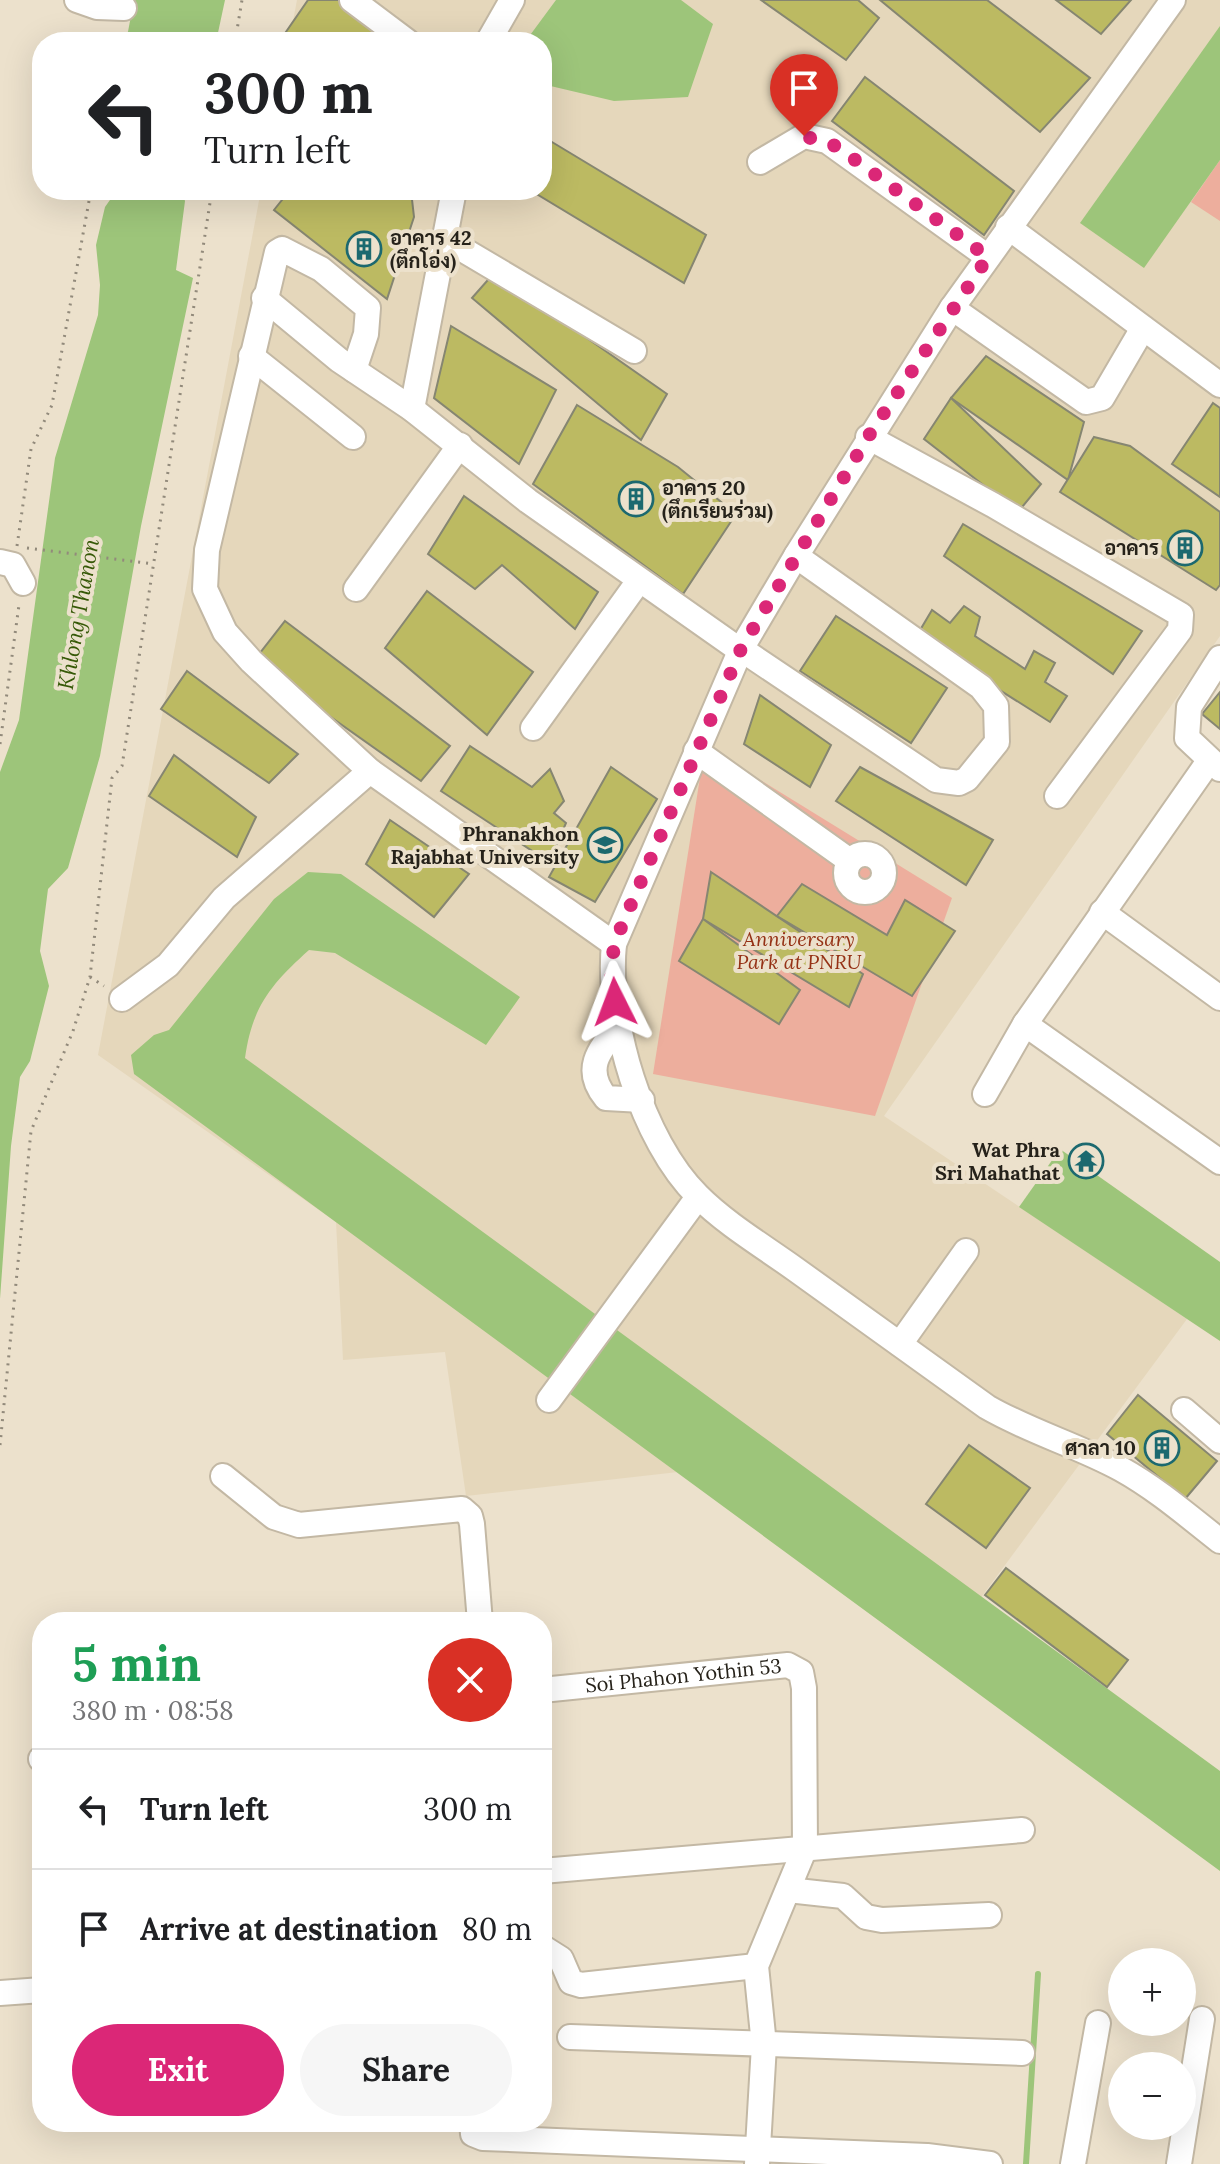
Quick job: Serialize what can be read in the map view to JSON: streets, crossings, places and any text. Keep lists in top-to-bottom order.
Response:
{
  "streets": {
    "street": ["Soi Phahon Yothin 53"]
  },
  "water": ["Khlong Thanon"],
  "parks": ["Anniversary Park at PNRU"],
  "places": {
    "building": [
      "อาคาร 42 (ตึกโอ่ง)",
      "อาคาร 20 (ตึกเรียนร่วม)",
      "อาคาร",
      "ศาลา 10"
    ],
    "school or university": ["Phranakhon Rajabhat University"],
    "temple": ["Wat Phra Sri Mahathat"]
  },
  "page": {
    "turn": ["300 m", "Turn left"],
    "heading": ["5 min", "380 m · 08:58"],
    "list": [
      {
        "name": "Turn left",
        "value": "300 m"
      },
      {
        "name": "Arrive at destination",
        "value": "80 m"
      }
    ],
    "map_buttons": ["+", "−"],
    "buttons": ["Exit", "Share"]
  }
}
